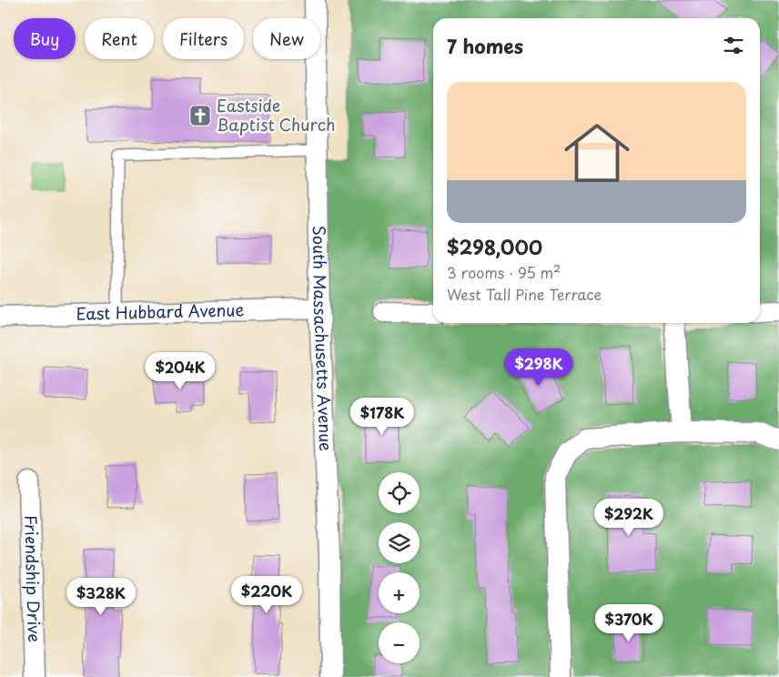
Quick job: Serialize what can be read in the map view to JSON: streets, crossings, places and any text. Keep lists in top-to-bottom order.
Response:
{
  "streets": {
    "street": ["East Hubbard Avenue", "South Massachusetts Avenue", "Friendship Drive"]
  },
  "crossings": [
    ["East Hubbard Avenue", "South Massachusetts Avenue"]
  ],
  "places": {
    "church": ["Eastside Baptist Church"]
  },
  "page": {
    "chip": [
      "Buy",
      "Rent",
      "Filters",
      "New"
    ],
    "heading": "7 homes",
    "list": [
      {
        "name": "$298,000",
        "note": "3 rooms · 95 m² · West Tall Pine Terrace"
      }
    ],
    "price": [
      "$298K",
      "$204K",
      "$178K",
      "$292K",
      "$220K",
      "$328K",
      "$370K"
    ],
    "map_buttons": ["+", "−"]
  }
}
